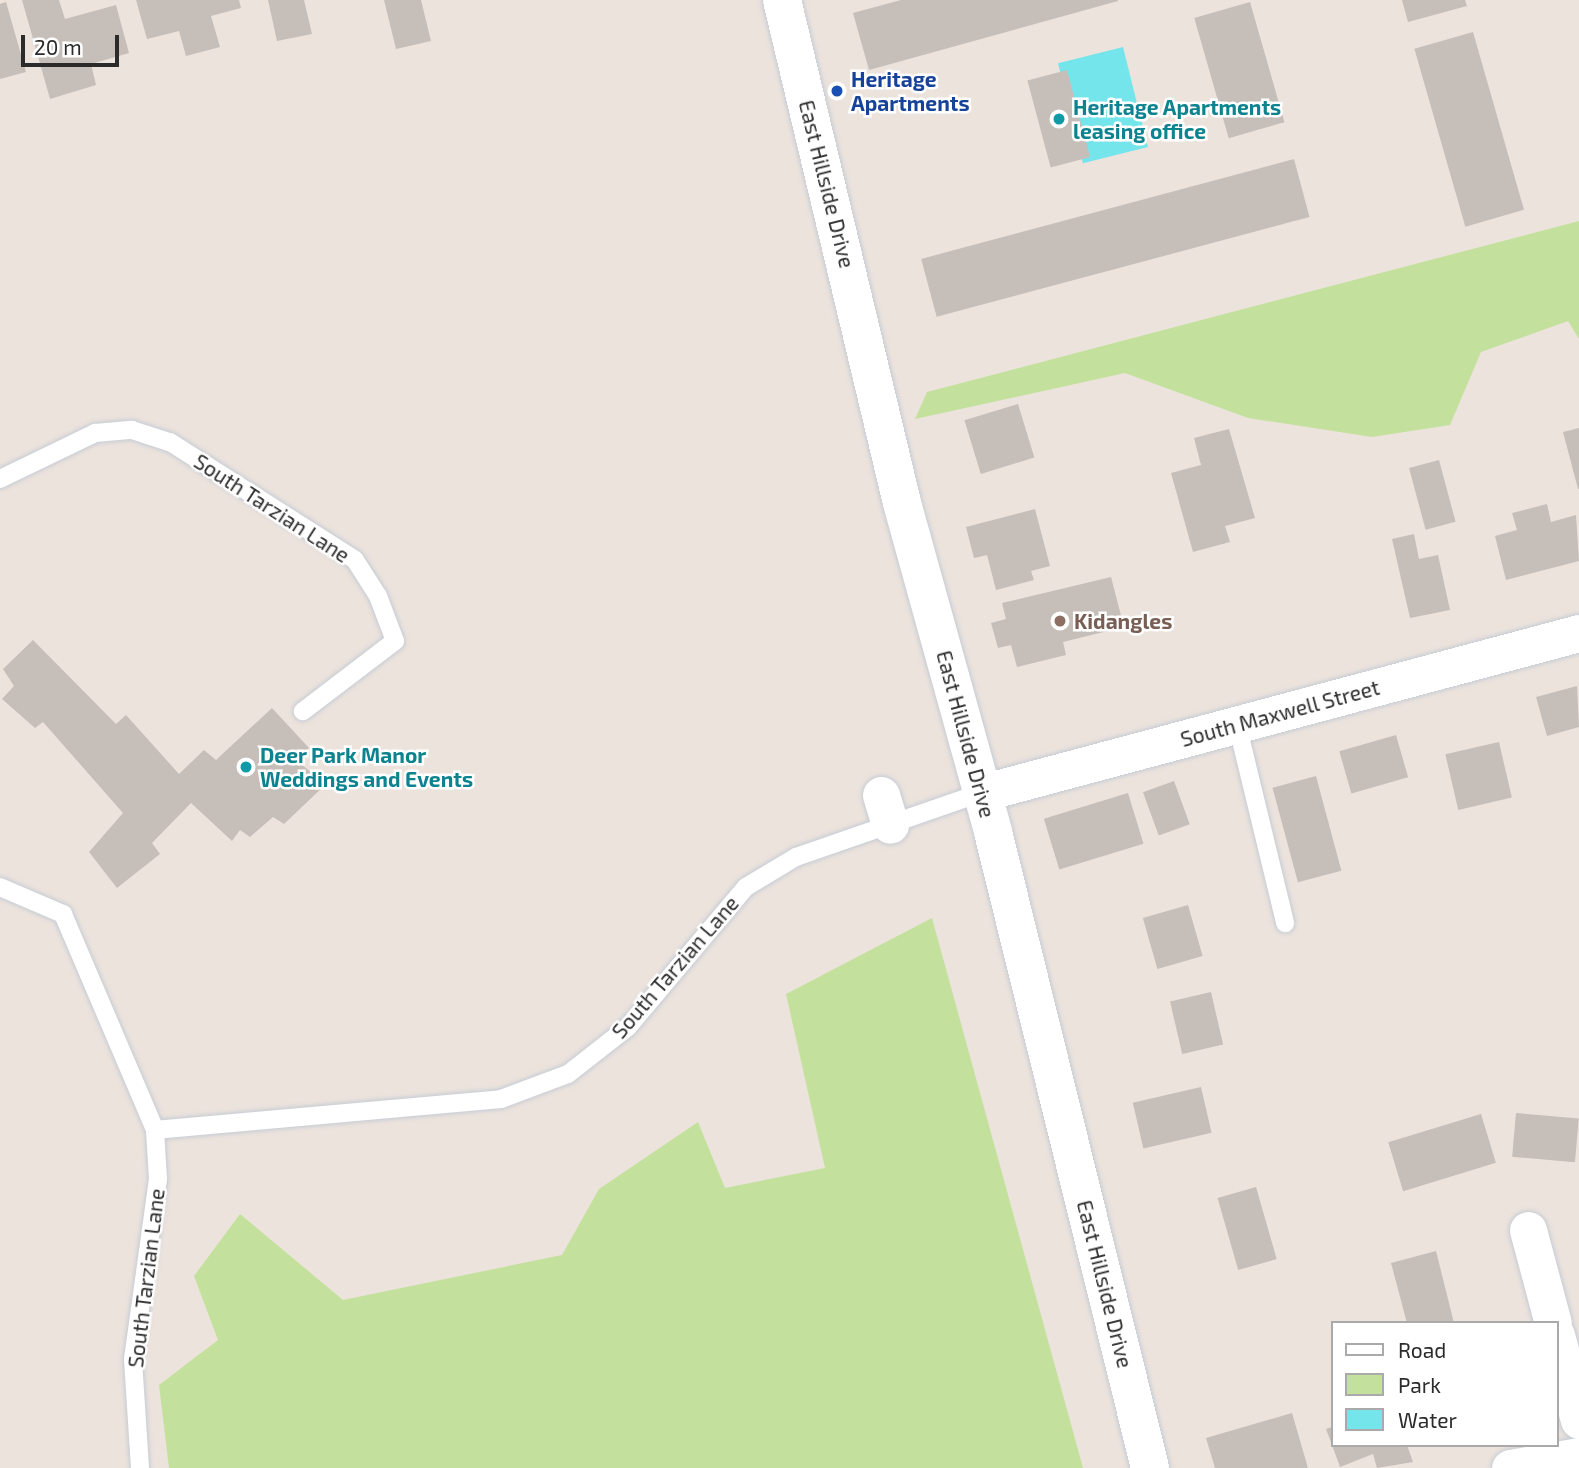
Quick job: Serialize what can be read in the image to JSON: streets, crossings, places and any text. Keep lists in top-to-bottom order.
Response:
{
  "streets": {
    "main road": ["East Hillside Drive"],
    "street": ["South Maxwell Street"],
    "lane": ["South Tarzian Lane"]
  },
  "crossings": [
    ["East Hillside Drive", "South Tarzian Lane"],
    ["East Hillside Drive", "South Maxwell Street"],
    ["South Tarzian Lane", "South Maxwell Street"]
  ],
  "places": [
    "Heritage Apartments",
    "Heritage Apartments leasing office",
    "Kidangles",
    "Deer Park Manor Weddings and Events"
  ],
  "legend": ["Road", "Park", "Water"],
  "scale_bar": "20 m"
}
